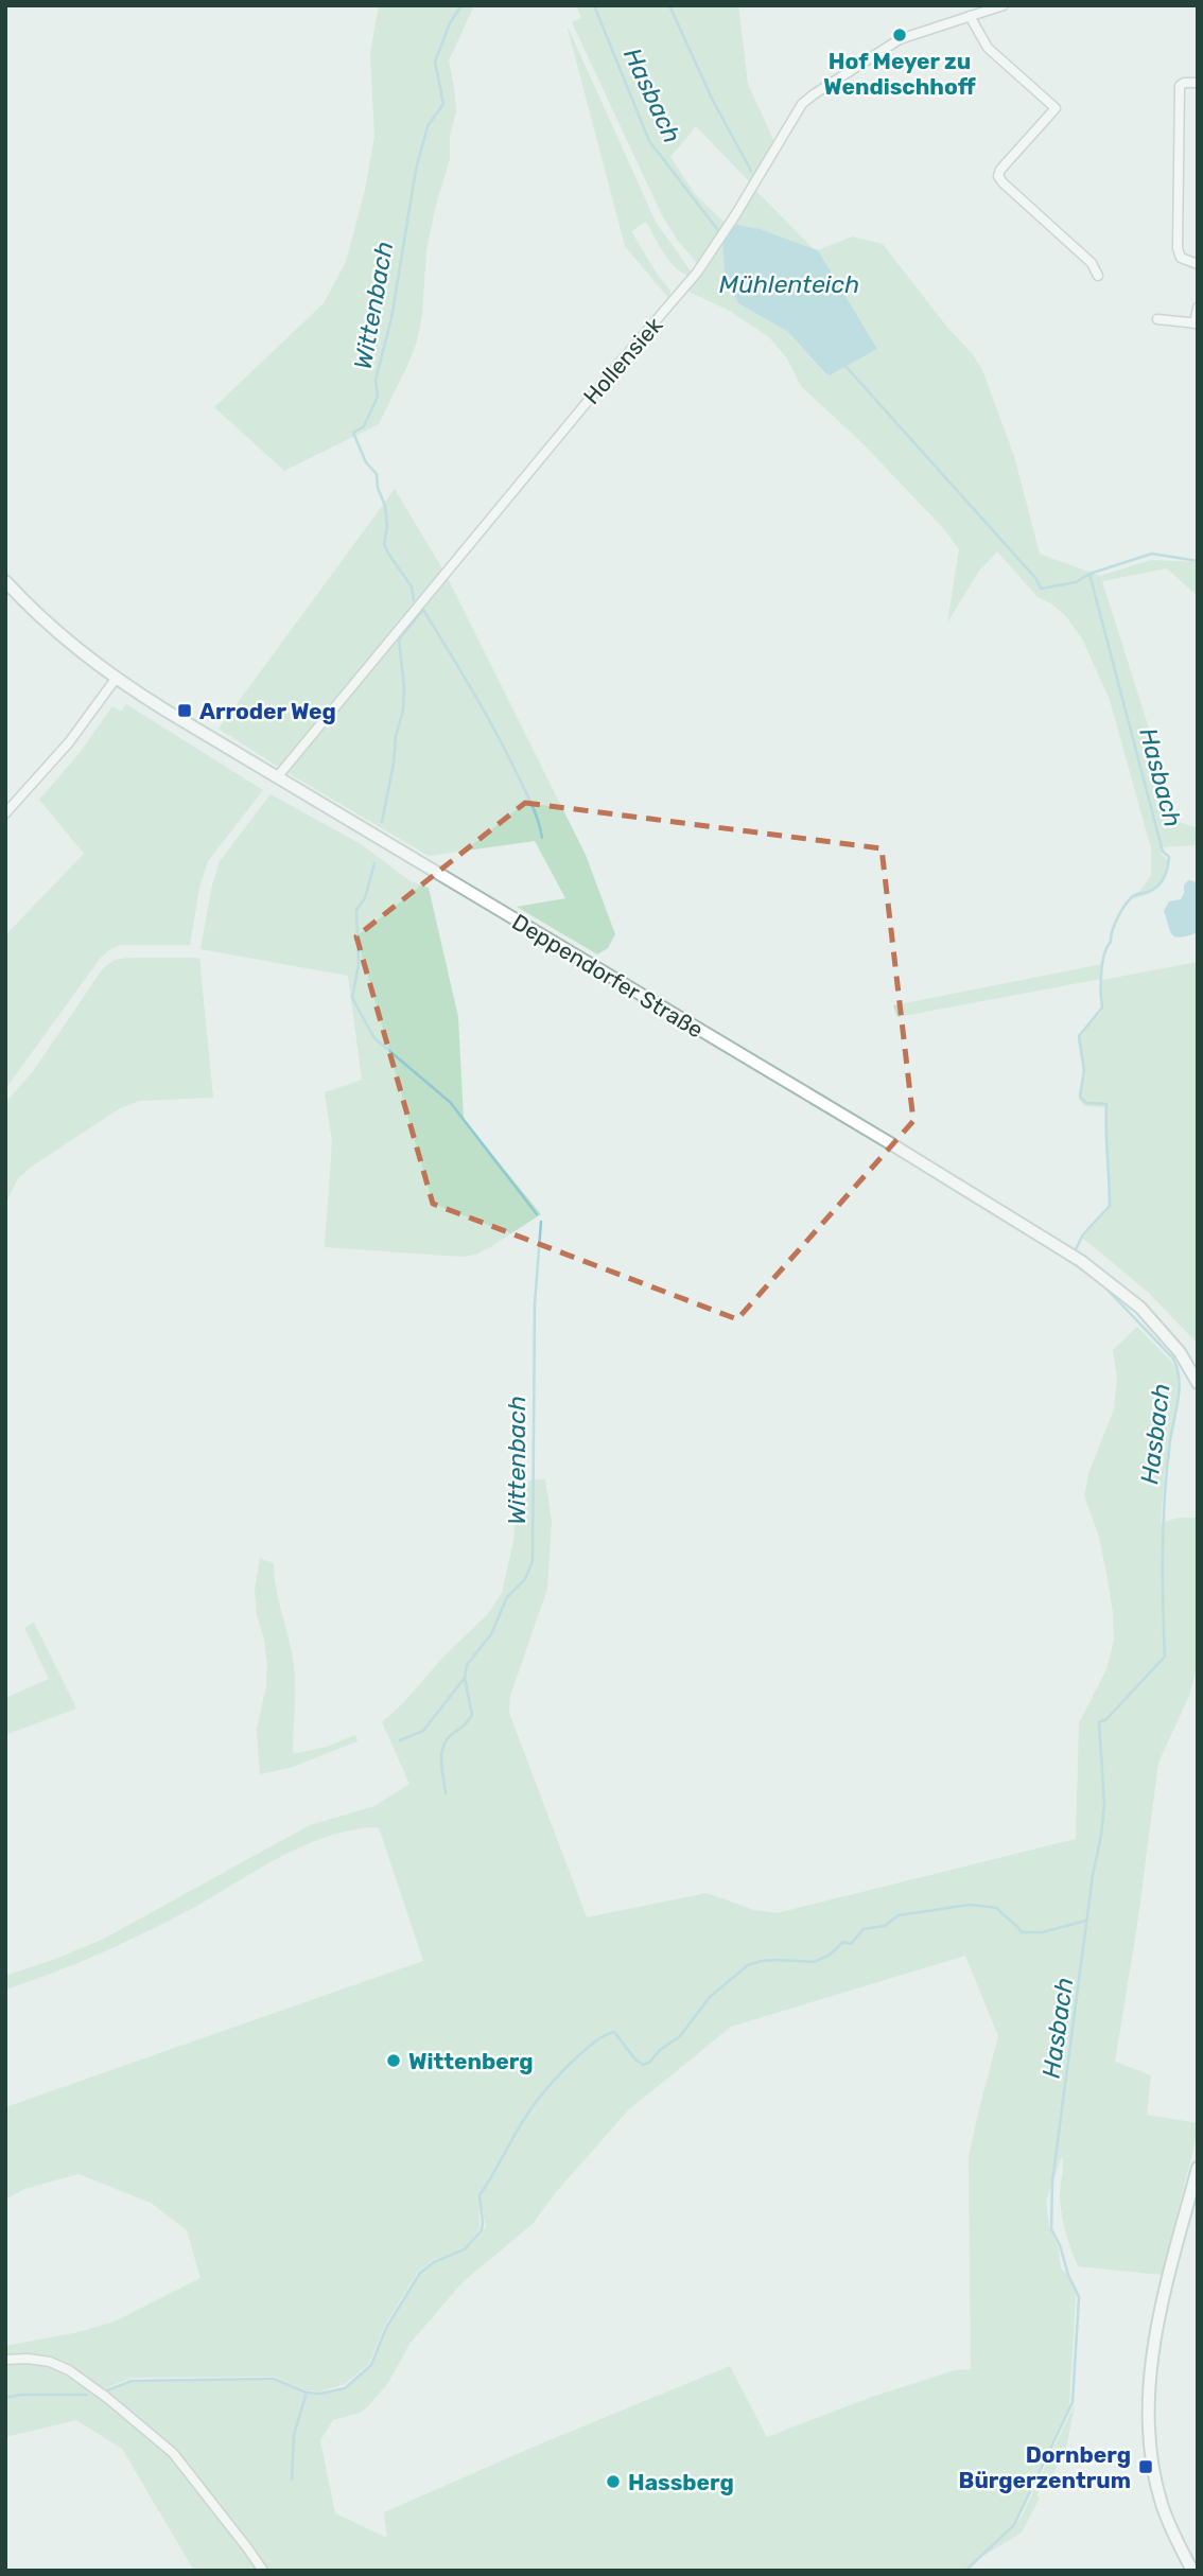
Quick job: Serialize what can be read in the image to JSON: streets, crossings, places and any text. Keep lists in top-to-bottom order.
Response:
{
  "streets": {
    "street": ["Hollensiek", "Deppendorfer Straße"]
  },
  "crossings": [
    ["Hollensiek", "Deppendorfer Straße"]
  ],
  "water": ["Hasbach", "Mühlenteich", "Wittenbach"],
  "places": {
    "other": ["Hof Meyer zu Wendischhoff", "Wittenberg", "Hassberg"],
    "transit": ["Arroder Weg", "Dornberg Bürgerzentrum"]
  }
}
